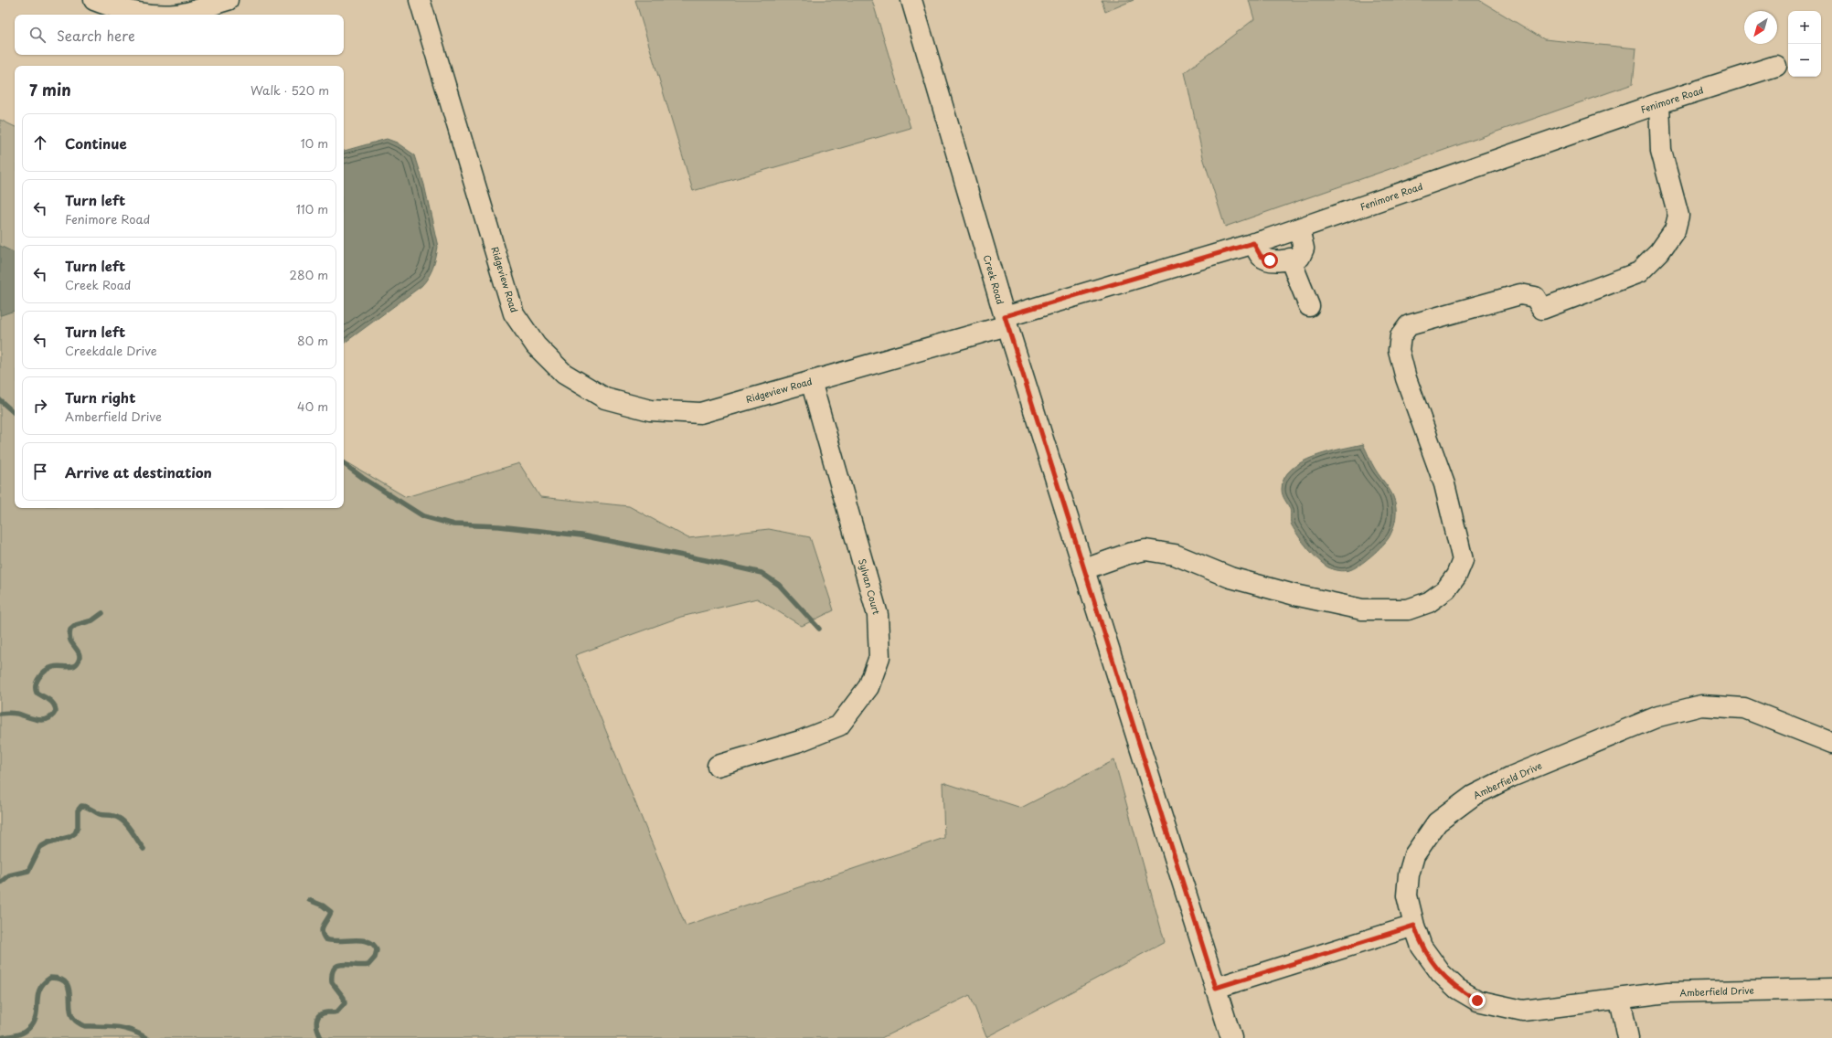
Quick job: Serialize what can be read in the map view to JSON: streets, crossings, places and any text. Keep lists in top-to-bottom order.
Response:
{
  "streets": {
    "street": [
      "Fenimore Road",
      "Ridgeview Road",
      "Creek Road",
      "Sylvan Court",
      "Amberfield Drive"
    ]
  },
  "crossings": [
    ["Fenimore Road", "Ridgeview Road"],
    ["Fenimore Road", "Creek Road"],
    ["Ridgeview Road", "Creek Road"],
    ["Ridgeview Road", "Sylvan Court"]
  ],
  "north": "bottom left",
  "page": {
    "map_buttons": ["+", "−"],
    "search": "Search here",
    "heading": ["7 min", "Walk · 520 m"],
    "list": [
      ["Continue", "10 m"],
      ["Turn left", "Fenimore Road", "110 m"],
      ["Turn left", "Creek Road", "280 m"],
      ["Turn left", "Creekdale Drive", "80 m"],
      ["Turn right", "Amberfield Drive", "40 m"],
      "Arrive at destination"
    ]
  }
}
